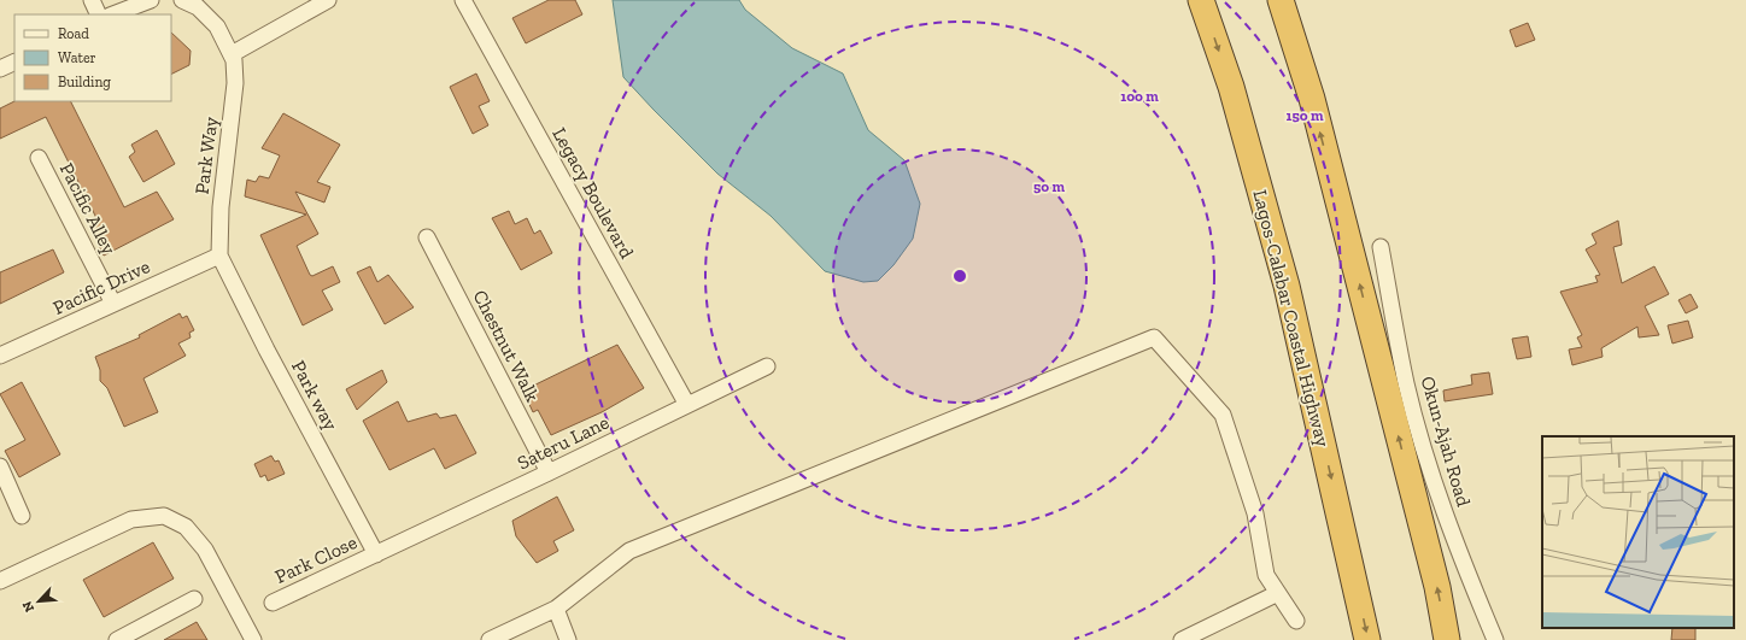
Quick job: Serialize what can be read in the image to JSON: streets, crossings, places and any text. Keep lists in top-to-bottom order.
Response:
{
  "streets": {
    "highway": ["Lagos-Calabar Coastal Highway"],
    "street": [
      "Park Way",
      "Legacy Boulevard",
      "Pacific Alley",
      "Pacific Drive",
      "Chestnut Walk",
      "Park way",
      "Okun-Ajah Road",
      "Sateru Lane",
      "Park Close"
    ]
  },
  "crossings": [
    ["Park Way", "Pacific Drive"],
    ["Park Way", "Park way"],
    ["Legacy Boulevard", "Sateru Lane"],
    ["Pacific Alley", "Pacific Drive"],
    ["Pacific Drive", "Park way"],
    ["Chestnut Walk", "Sateru Lane"],
    ["Park way", "Sateru Lane"],
    ["Park way", "Park Close"],
    ["Sateru Lane", "Park Close"]
  ],
  "legend": ["Road", "Water", "Building"],
  "north": "bottom left",
  "rings": ["100 m", "150 m", "50 m"]
}
